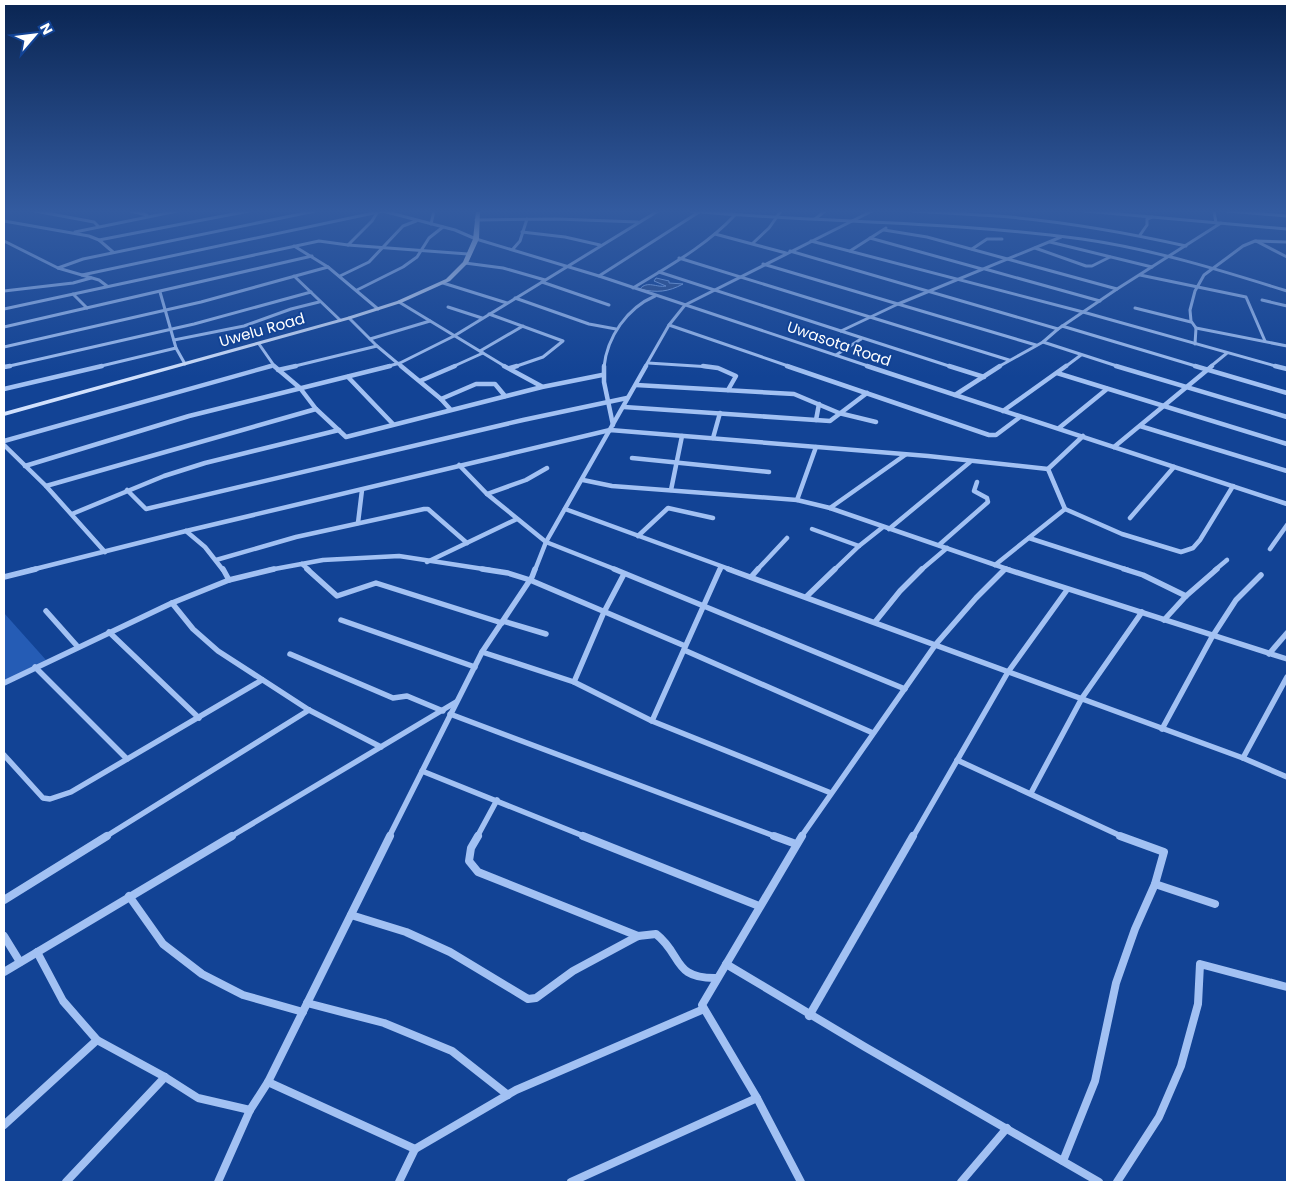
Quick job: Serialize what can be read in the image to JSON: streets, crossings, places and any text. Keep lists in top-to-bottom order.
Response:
{
  "streets": {
    "street": ["Uwelu Road", "Uwasota Road"]
  },
  "north": "top right"
}
